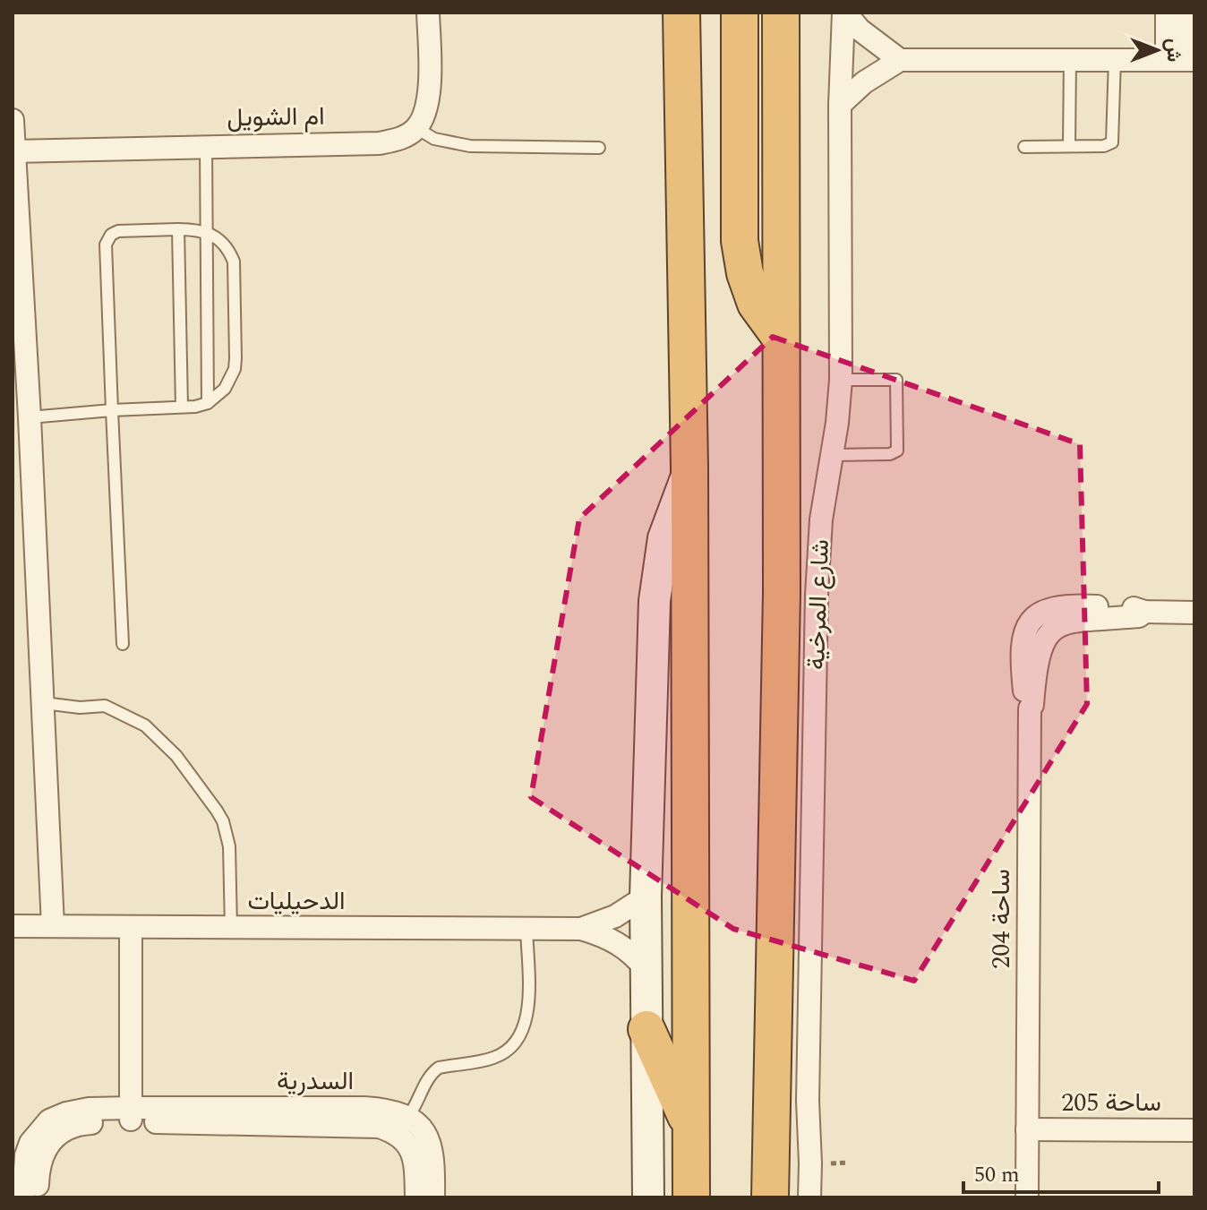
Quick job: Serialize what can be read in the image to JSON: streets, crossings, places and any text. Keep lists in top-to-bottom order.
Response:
{
  "streets": {
    "highway": ["شارع المرخية"],
    "street": [
      "ام الشويل",
      "الدحيليات",
      "ساحة 204",
      "السدرية",
      "ساحة 205"
    ]
  },
  "crossings": [
    ["ساحة 204", "ساحة 205"]
  ],
  "scale_bar": "50 m",
  "north": "right"
}
